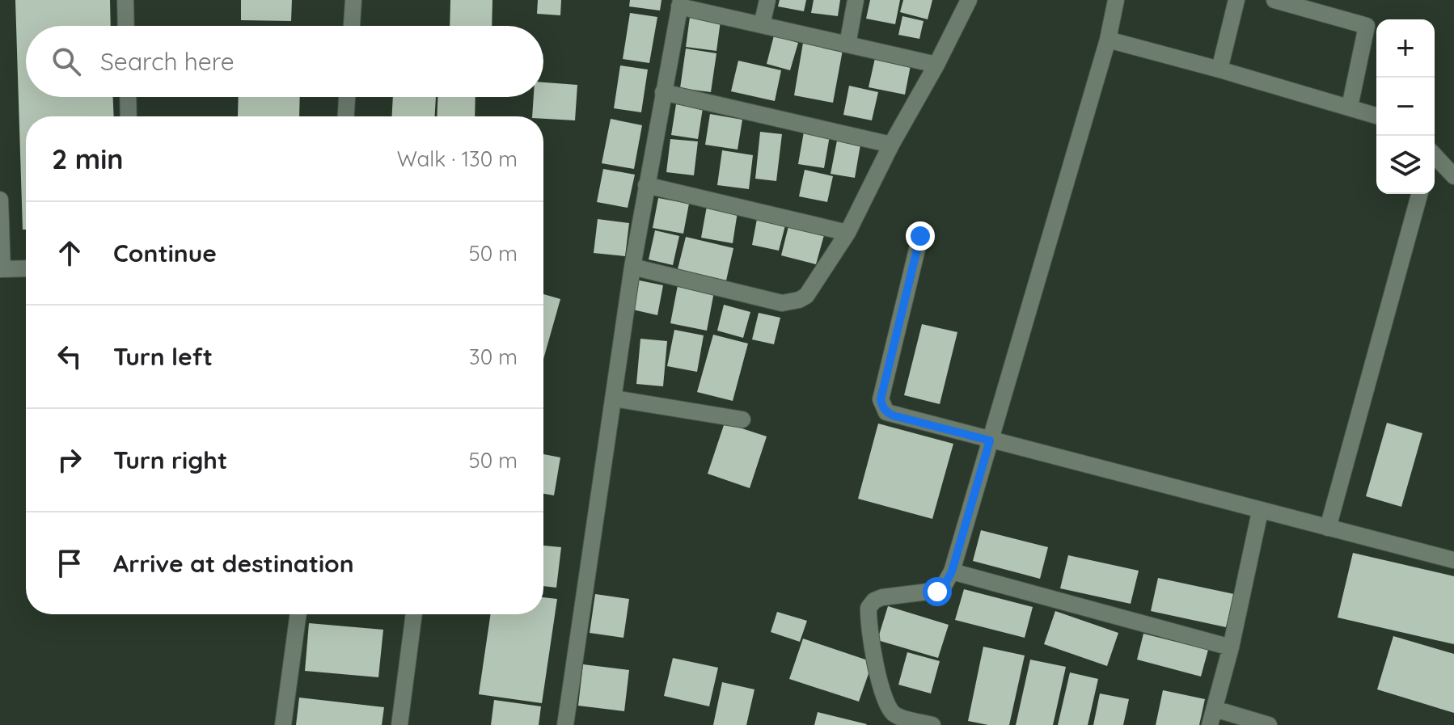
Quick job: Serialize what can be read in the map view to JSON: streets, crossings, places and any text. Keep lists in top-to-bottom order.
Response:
{
  "page": {
    "map_buttons": ["+", "−"],
    "search": "Search here",
    "heading": ["2 min", "Walk · 130 m"],
    "list": [
      ["Continue", "50 m"],
      ["Turn left", "30 m"],
      ["Turn right", "50 m"],
      "Arrive at destination"
    ]
  }
}
